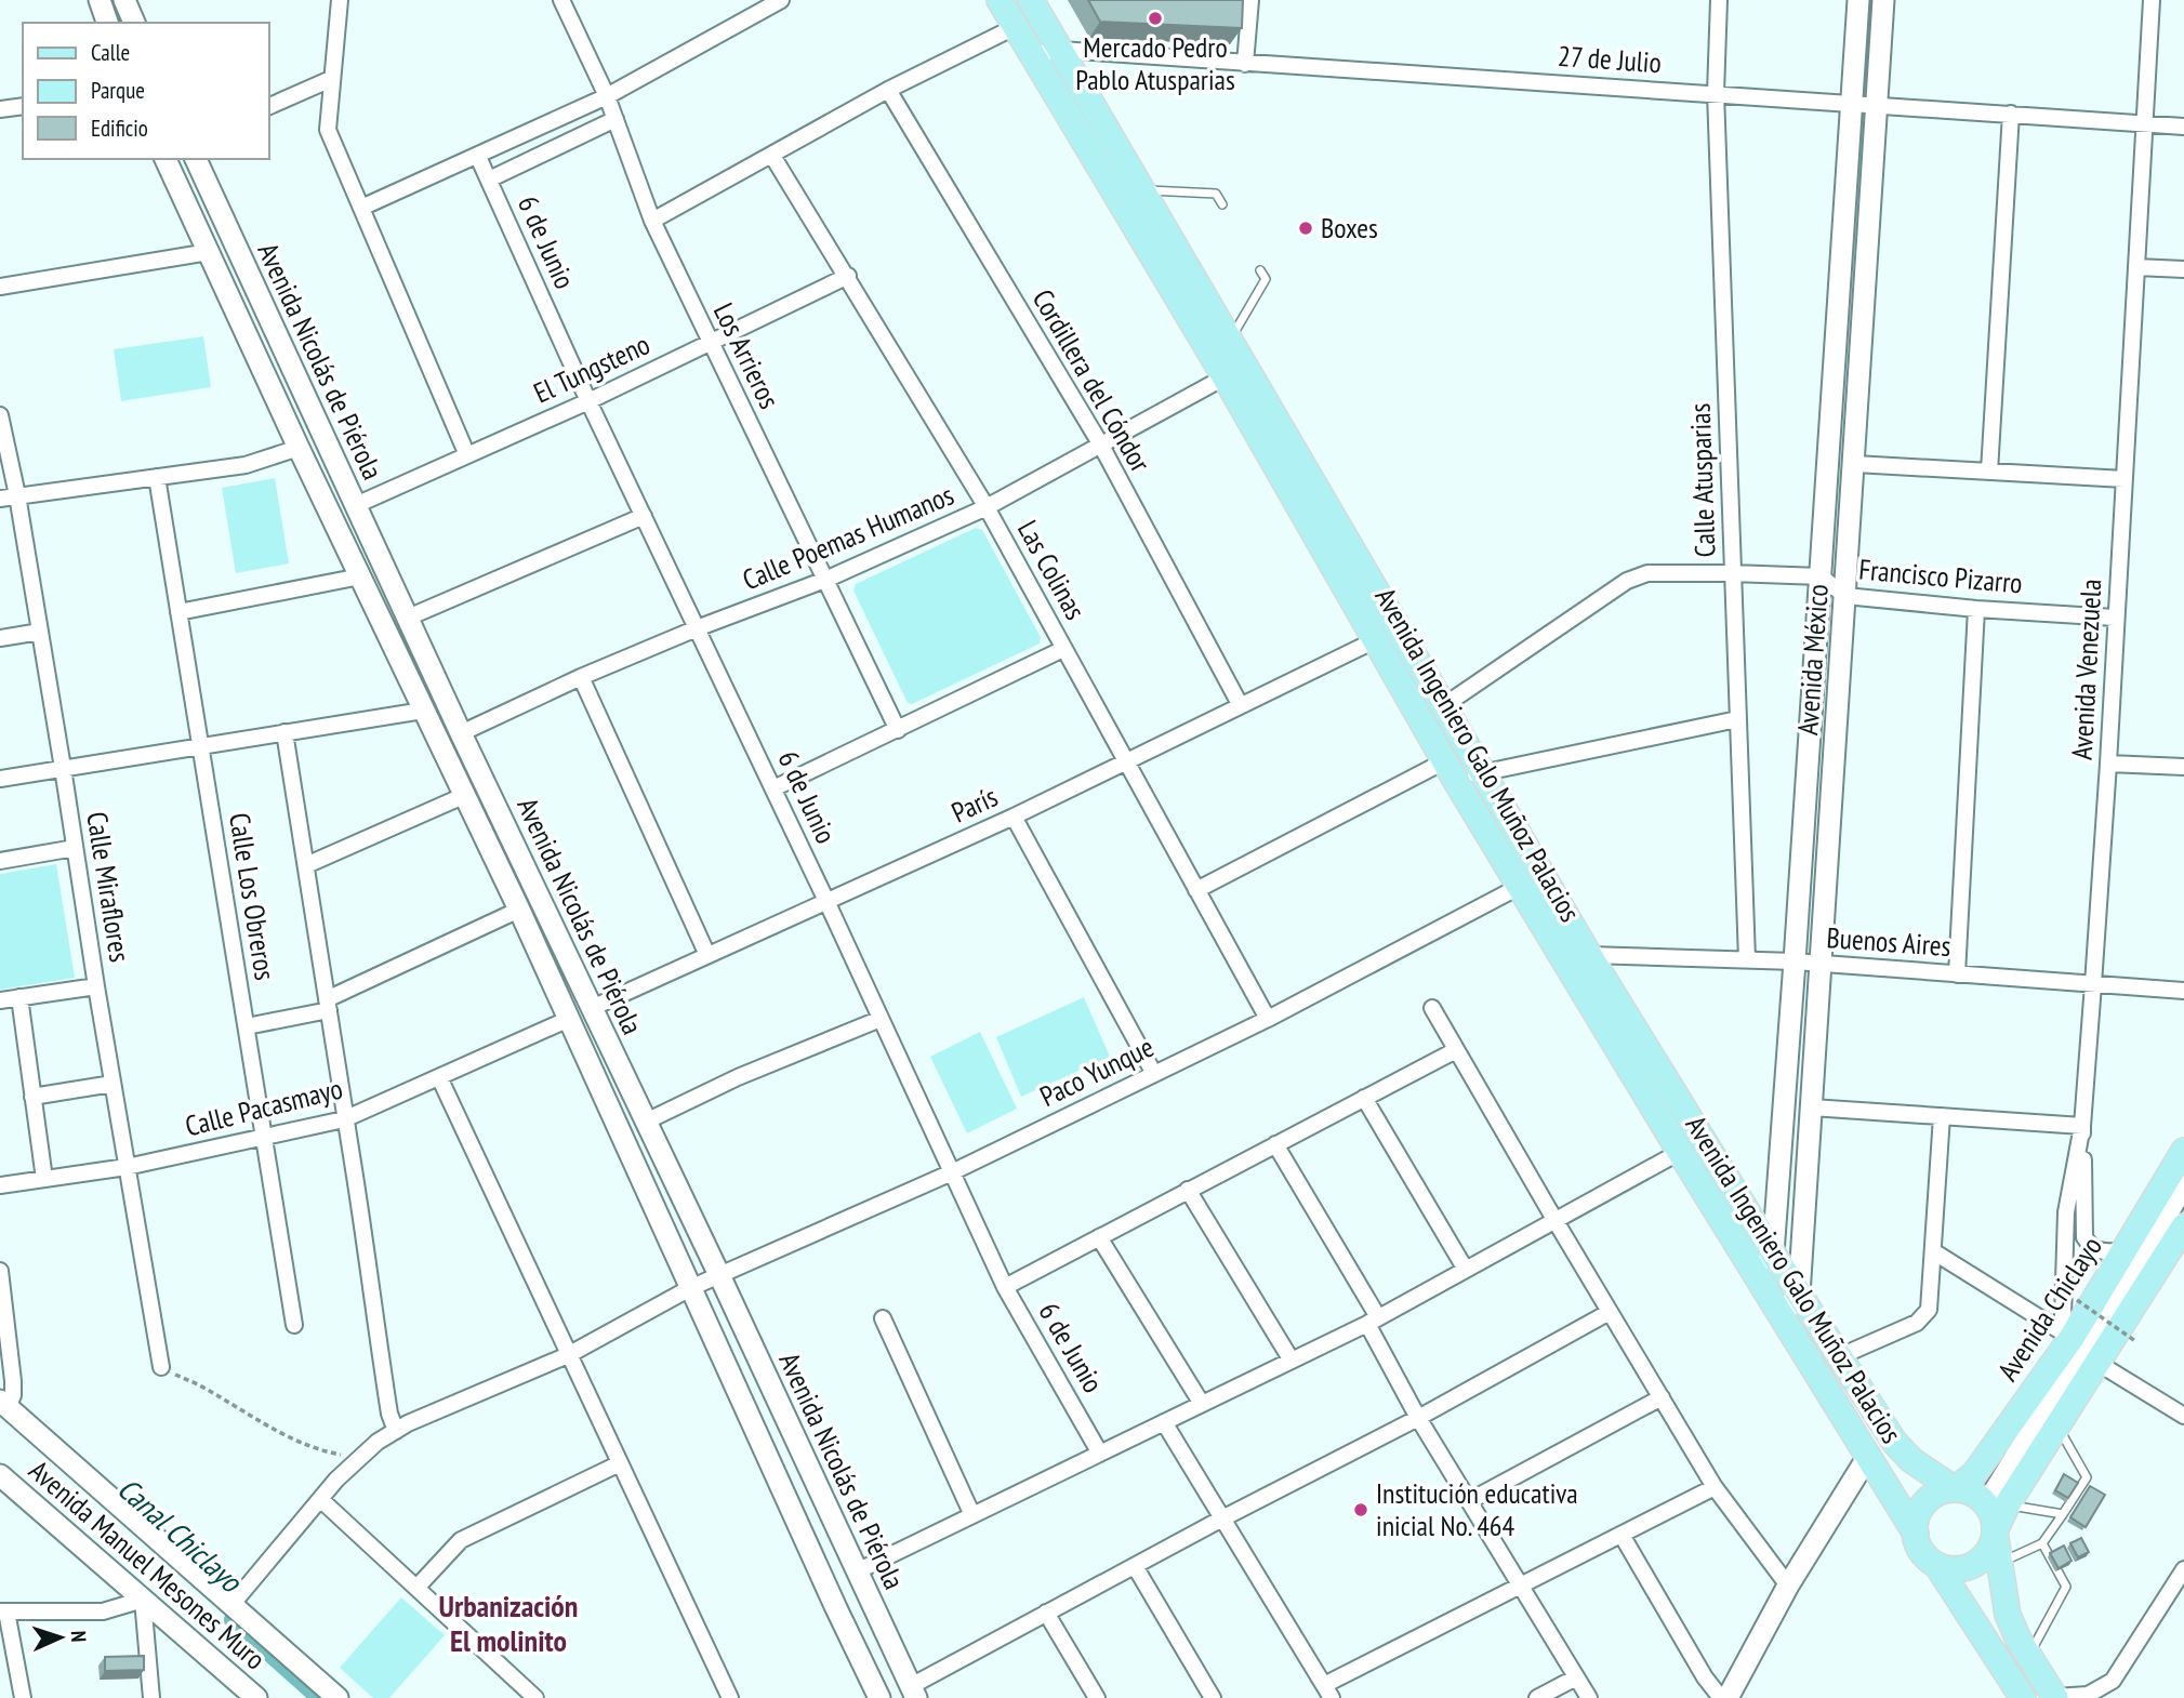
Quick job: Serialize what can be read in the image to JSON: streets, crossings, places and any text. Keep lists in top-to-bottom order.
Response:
{
  "streets": {
    "main road": ["Avenida Ingeniero Galo Muñoz Palacios", "Avenida Chiclayo"],
    "street": [
      "27 de Julio",
      "6 de Junio",
      "Los Arrieros",
      "Avenida Nicolás de Piérola",
      "El Tungsteno",
      "Cordillera del Cóndor",
      "Calle Atusparias",
      "Calle Poemas Humanos",
      "Las Colinas",
      "Francisco Pizarro",
      "Avenida México",
      "Avenida Venezuela",
      "París",
      "Calle Miraflores",
      "Calle Los Obreros",
      "Buenos Aires",
      "Paco Yunque",
      "Calle Pacasmayo",
      "Avenida Manuel Mesones Muro"
    ]
  },
  "crossings": [
    ["27 de Julio", "Calle Atusparias"],
    ["27 de Julio", "Avenida México"],
    ["27 de Julio", "Avenida Venezuela"],
    ["27 de Julio", "Avenida Ingeniero Galo Muñoz Palacios"],
    ["6 de Junio", "El Tungsteno"],
    ["6 de Junio", "Calle Poemas Humanos"],
    ["6 de Junio", "París"],
    ["6 de Junio", "Paco Yunque"],
    ["Los Arrieros", "El Tungsteno"],
    ["Los Arrieros", "Calle Poemas Humanos"],
    ["Avenida Nicolás de Piérola", "El Tungsteno"],
    ["Avenida Nicolás de Piérola", "Calle Poemas Humanos"],
    ["Avenida Nicolás de Piérola", "París"],
    ["Avenida Nicolás de Piérola", "Paco Yunque"],
    ["Avenida Nicolás de Piérola", "Calle Pacasmayo"],
    ["El Tungsteno", "Las Colinas"],
    ["Cordillera del Cóndor", "Calle Poemas Humanos"],
    ["Cordillera del Cóndor", "París"],
    ["Calle Atusparias", "Francisco Pizarro"],
    ["Calle Atusparias", "Buenos Aires"],
    ["Calle Poemas Humanos", "Las Colinas"],
    ["Calle Poemas Humanos", "Avenida Ingeniero Galo Muñoz Palacios"],
    ["Las Colinas", "París"],
    ["Las Colinas", "Paco Yunque"],
    ["Francisco Pizarro", "Avenida México"],
    ["Francisco Pizarro", "Avenida Venezuela"],
    ["Francisco Pizarro", "Avenida Ingeniero Galo Muñoz Palacios"],
    ["Avenida México", "Avenida Ingeniero Galo Muñoz Palacios"],
    ["Avenida México", "Buenos Aires"],
    ["Avenida Venezuela", "Buenos Aires"],
    ["Avenida Venezuela", "Avenida Chiclayo"],
    ["Avenida Ingeniero Galo Muñoz Palacios", "París"],
    ["Avenida Ingeniero Galo Muñoz Palacios", "Buenos Aires"],
    ["Avenida Ingeniero Galo Muñoz Palacios", "Paco Yunque"],
    ["Avenida Ingeniero Galo Muñoz Palacios", "Avenida Chiclayo"],
    ["Calle Miraflores", "Calle Pacasmayo"],
    ["Calle Los Obreros", "Calle Pacasmayo"],
    ["Paco Yunque", "Avenida Manuel Mesones Muro"]
  ],
  "districts": ["Urbanización El molinito"],
  "water": ["Canal Chiclayo"],
  "places": ["Mercado Pedro Pablo Atusparias", "Boxes", "Institución educativa inicial No. 464"],
  "legend": ["Calle", "Parque", "Edificio"],
  "north": "right"
}
